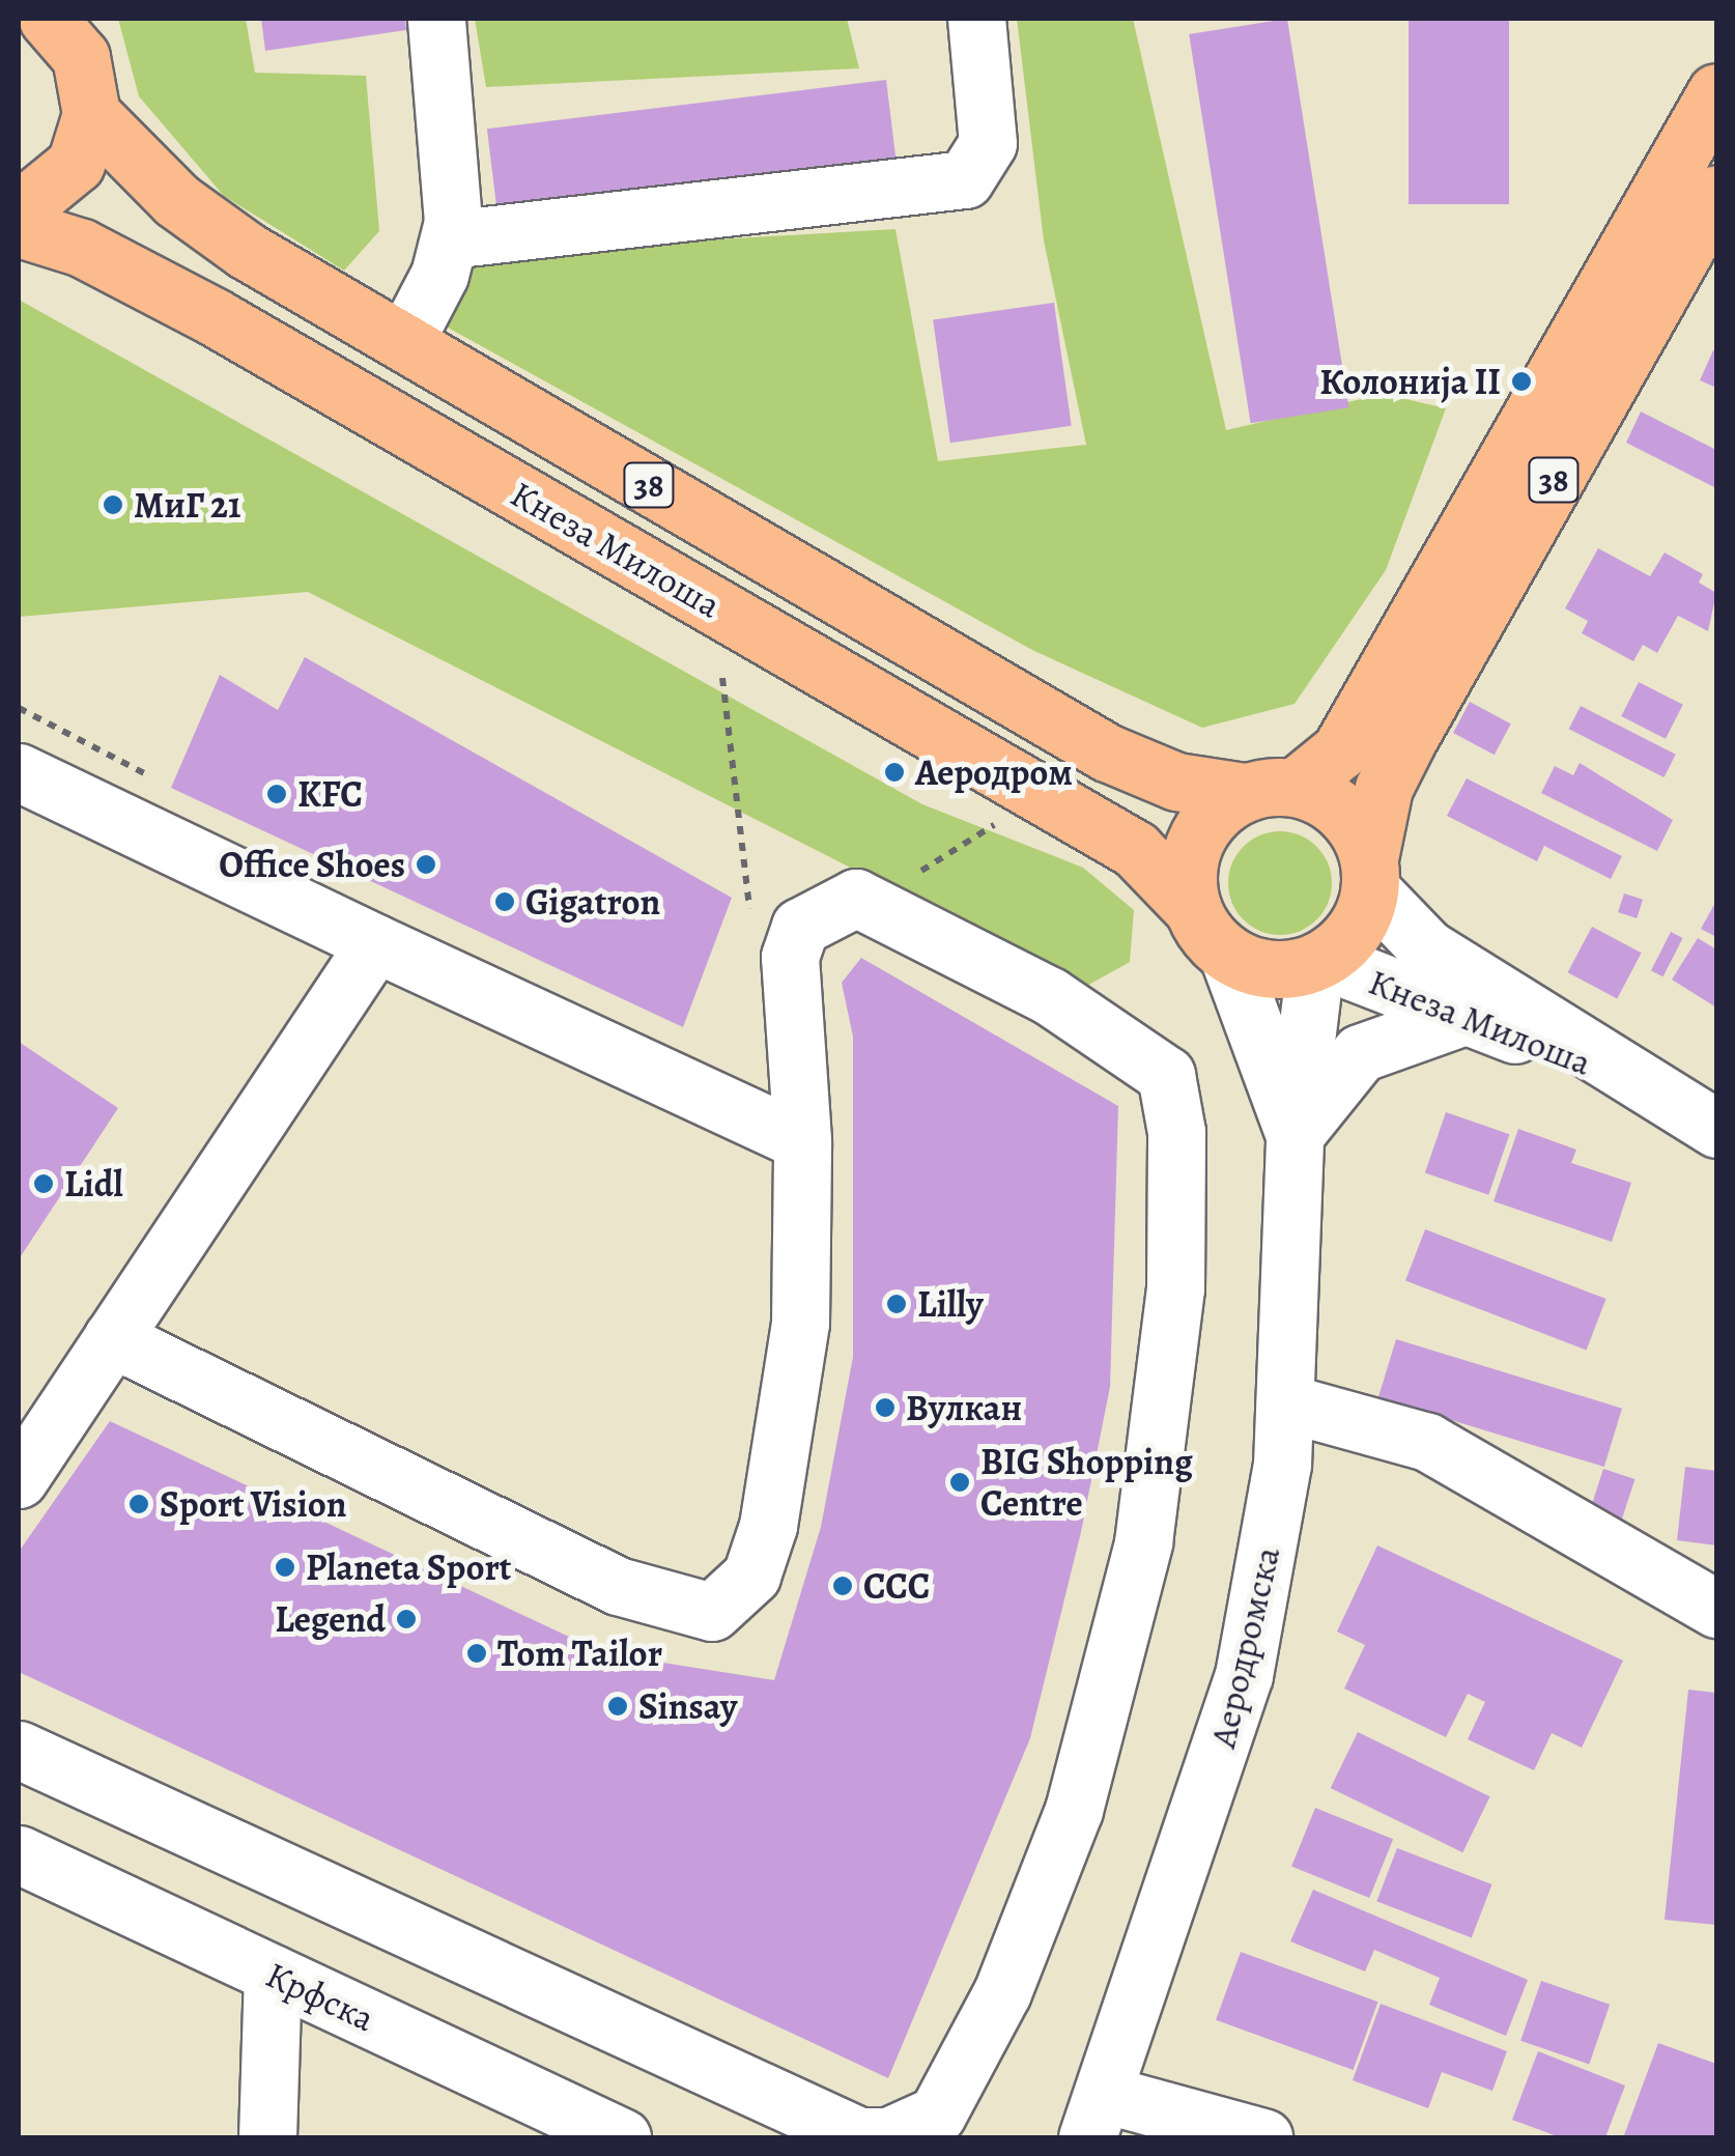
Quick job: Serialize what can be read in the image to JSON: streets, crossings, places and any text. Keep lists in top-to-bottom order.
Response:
{
  "streets": {
    "main road": ["38", "Кнеза Милоша"],
    "street": ["Аеродромска", "Крфска"]
  },
  "crossings": [
    ["38", "Кнеза Милоша"],
    ["38", "Аеродромска"],
    ["Кнеза Милоша", "Аеродромска"]
  ],
  "places": [
    "Колонија II",
    "МиГ 21",
    "Аеродром",
    "KFC",
    "Office Shoes",
    "Gigatron",
    "Lidl",
    "Lilly",
    "Вулкан",
    "BIG Shopping Centre",
    "Sport Vision",
    "Planeta Sport",
    "CCC",
    "Legend",
    "Tom Tailor",
    "Sinsay"
  ]
}
